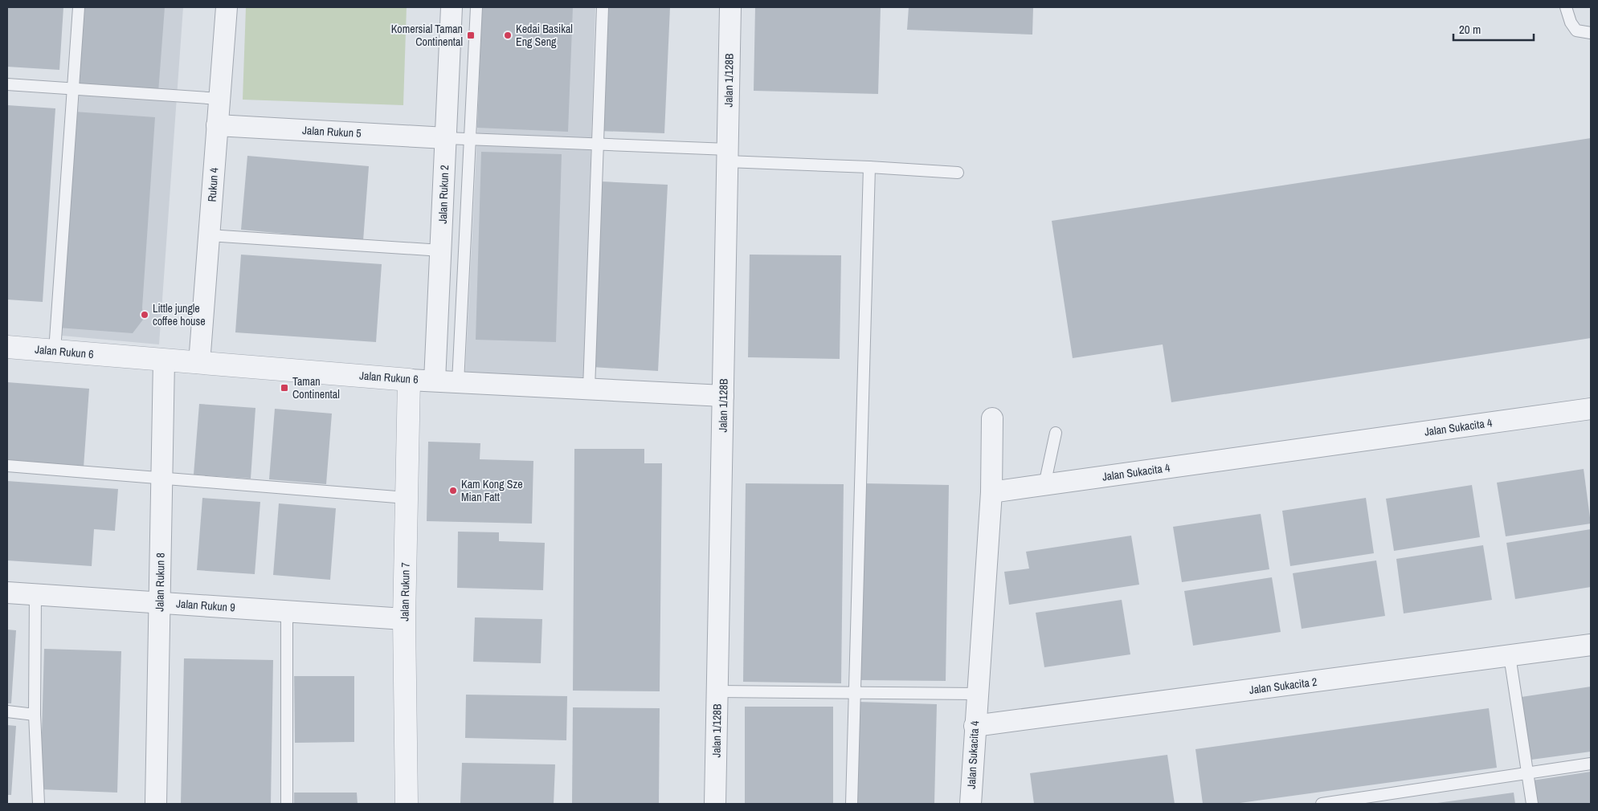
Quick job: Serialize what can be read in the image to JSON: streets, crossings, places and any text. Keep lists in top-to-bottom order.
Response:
{
  "streets": {
    "street": [
      "Jalan 1/128B",
      "Jalan Rukun 5",
      "Rukun 4",
      "Jalan Rukun 2",
      "Jalan Rukun 6",
      "Jalan Sukacita 4",
      "Jalan Rukun 8",
      "Jalan Rukun 7",
      "Jalan Rukun 9",
      "Jalan Sukacita 2"
    ]
  },
  "crossings": [
    ["Jalan 1/128B", "Jalan Rukun 6"],
    ["Jalan Rukun 5", "Rukun 4"],
    ["Jalan Rukun 5", "Jalan Rukun 2"],
    ["Rukun 4", "Jalan Rukun 6"],
    ["Jalan Rukun 2", "Jalan Rukun 6"],
    ["Jalan Rukun 6", "Jalan Rukun 8"],
    ["Jalan Rukun 6", "Jalan Rukun 7"],
    ["Jalan Sukacita 4", "Jalan Sukacita 2"],
    ["Jalan Rukun 8", "Jalan Rukun 9"],
    ["Jalan Rukun 7", "Jalan Rukun 9"]
  ],
  "places": {
    "transit": ["Komersial Taman Continental", "Taman Continental"],
    "other": ["Kedai Basikal Eng Seng", "Little jungle coffee house", "Kam Kong Sze Mian Fatt"]
  },
  "scale_bar": "20 m"
}
